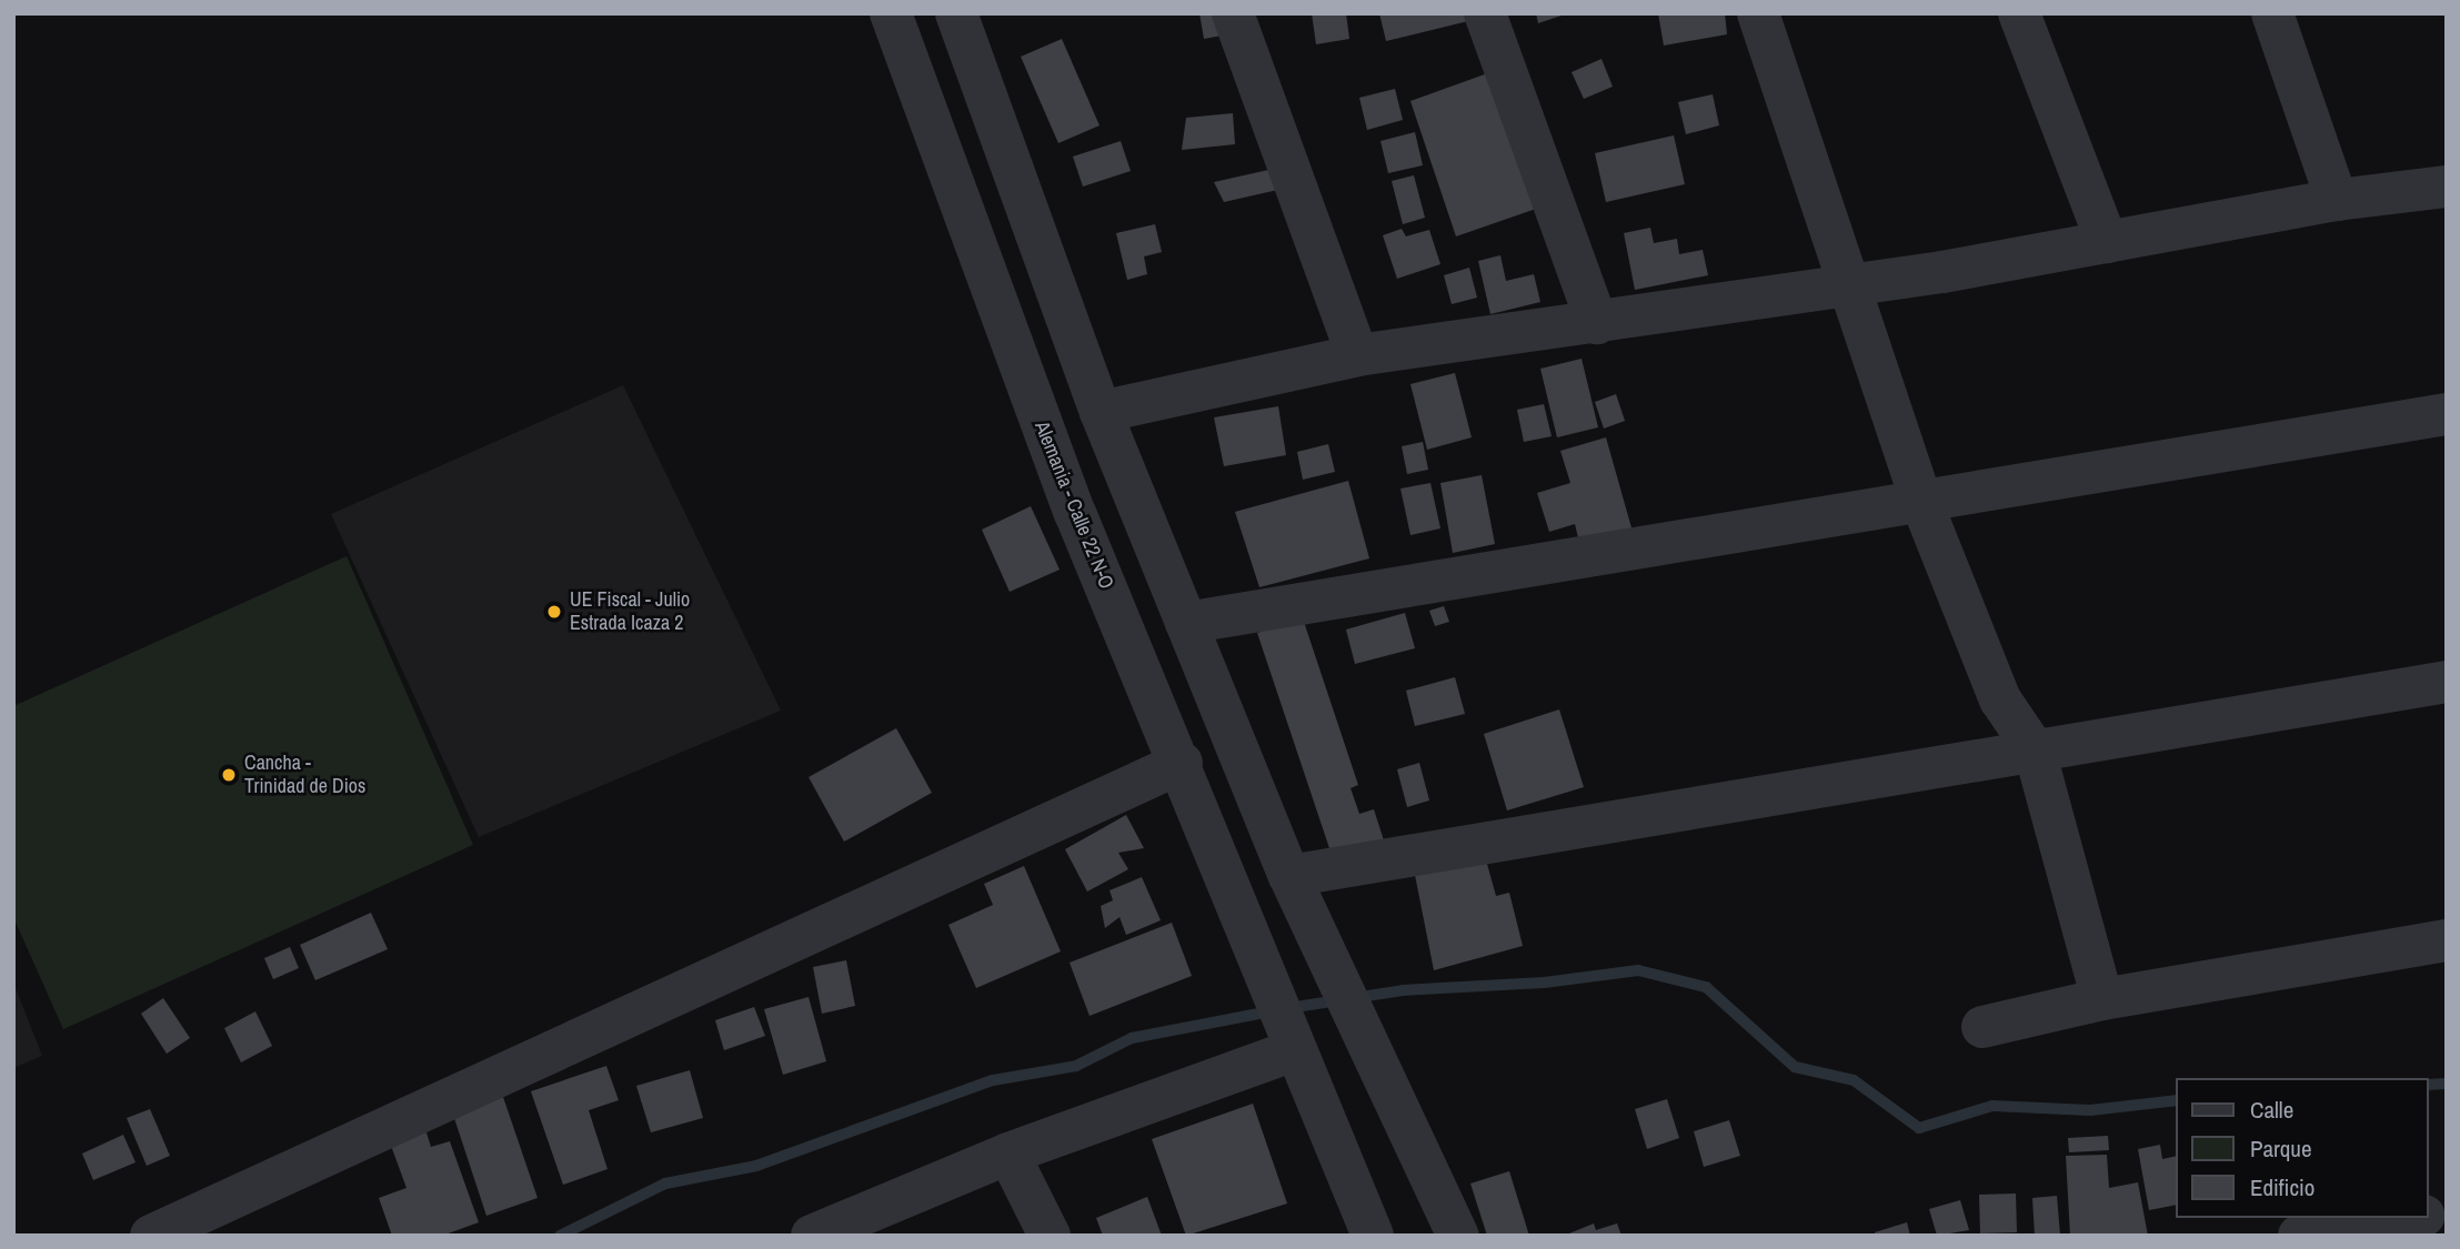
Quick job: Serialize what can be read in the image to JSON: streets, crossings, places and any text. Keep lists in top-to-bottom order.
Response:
{
  "streets": {
    "street": ["Alemania - Calle 22 N-O"]
  },
  "places": ["UE Fiscal - Julio Estrada Icaza 2", "Cancha - Trinidad de Dios"],
  "legend": ["Calle", "Parque", "Edificio"]
}
